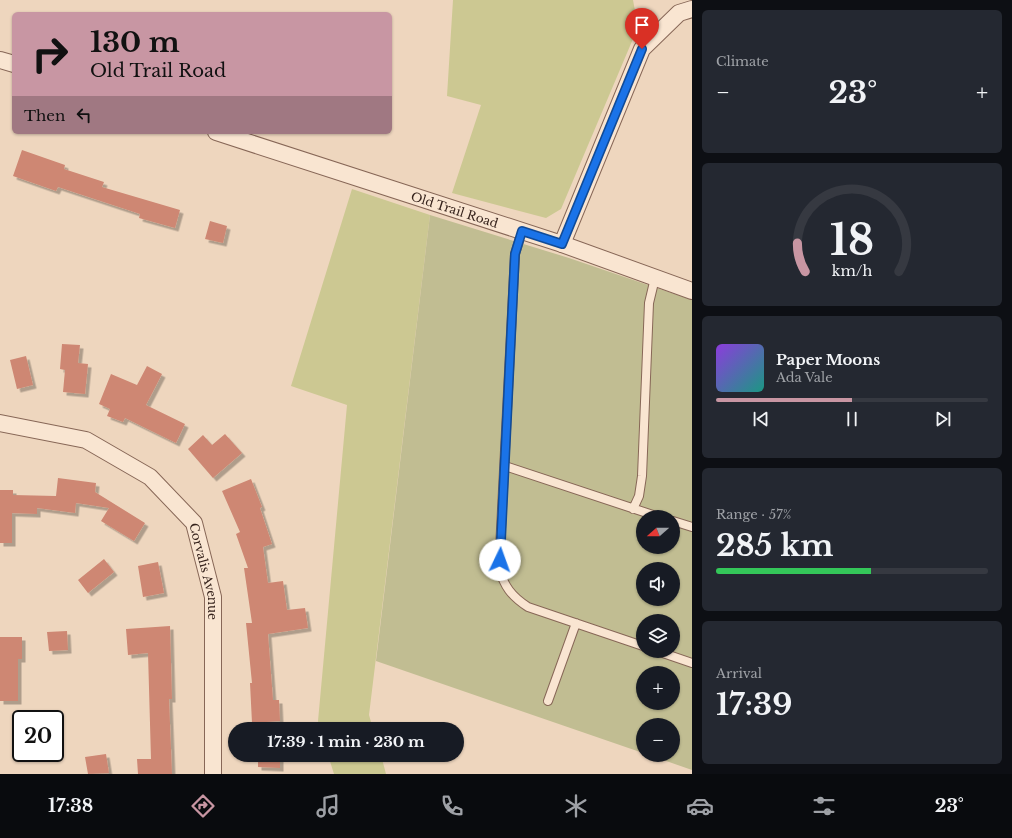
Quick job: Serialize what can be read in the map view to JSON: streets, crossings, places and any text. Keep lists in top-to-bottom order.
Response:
{
  "streets": {
    "street": ["Old Trail Road", "Corvalis Avenue"]
  },
  "north": "left",
  "page": {
    "tile": [
      "Climate",
      ["Range · 57%", "285 km"],
      ["Arrival", "17:39"]
    ],
    "turn": ["130 m", "Old Trail Road"],
    "heat": ["−", "23°", "+"],
    "then": "Then",
    "song": ["Paper Moons", "Ada Vale"],
    "map_buttons": ["+", "−"],
    "limit": "20",
    "trip": "17:39 · 1 min · 230 m",
    "tabs": ["17:38", "23°"],
    "gauge": ["18", "km/h"]
  }
}
